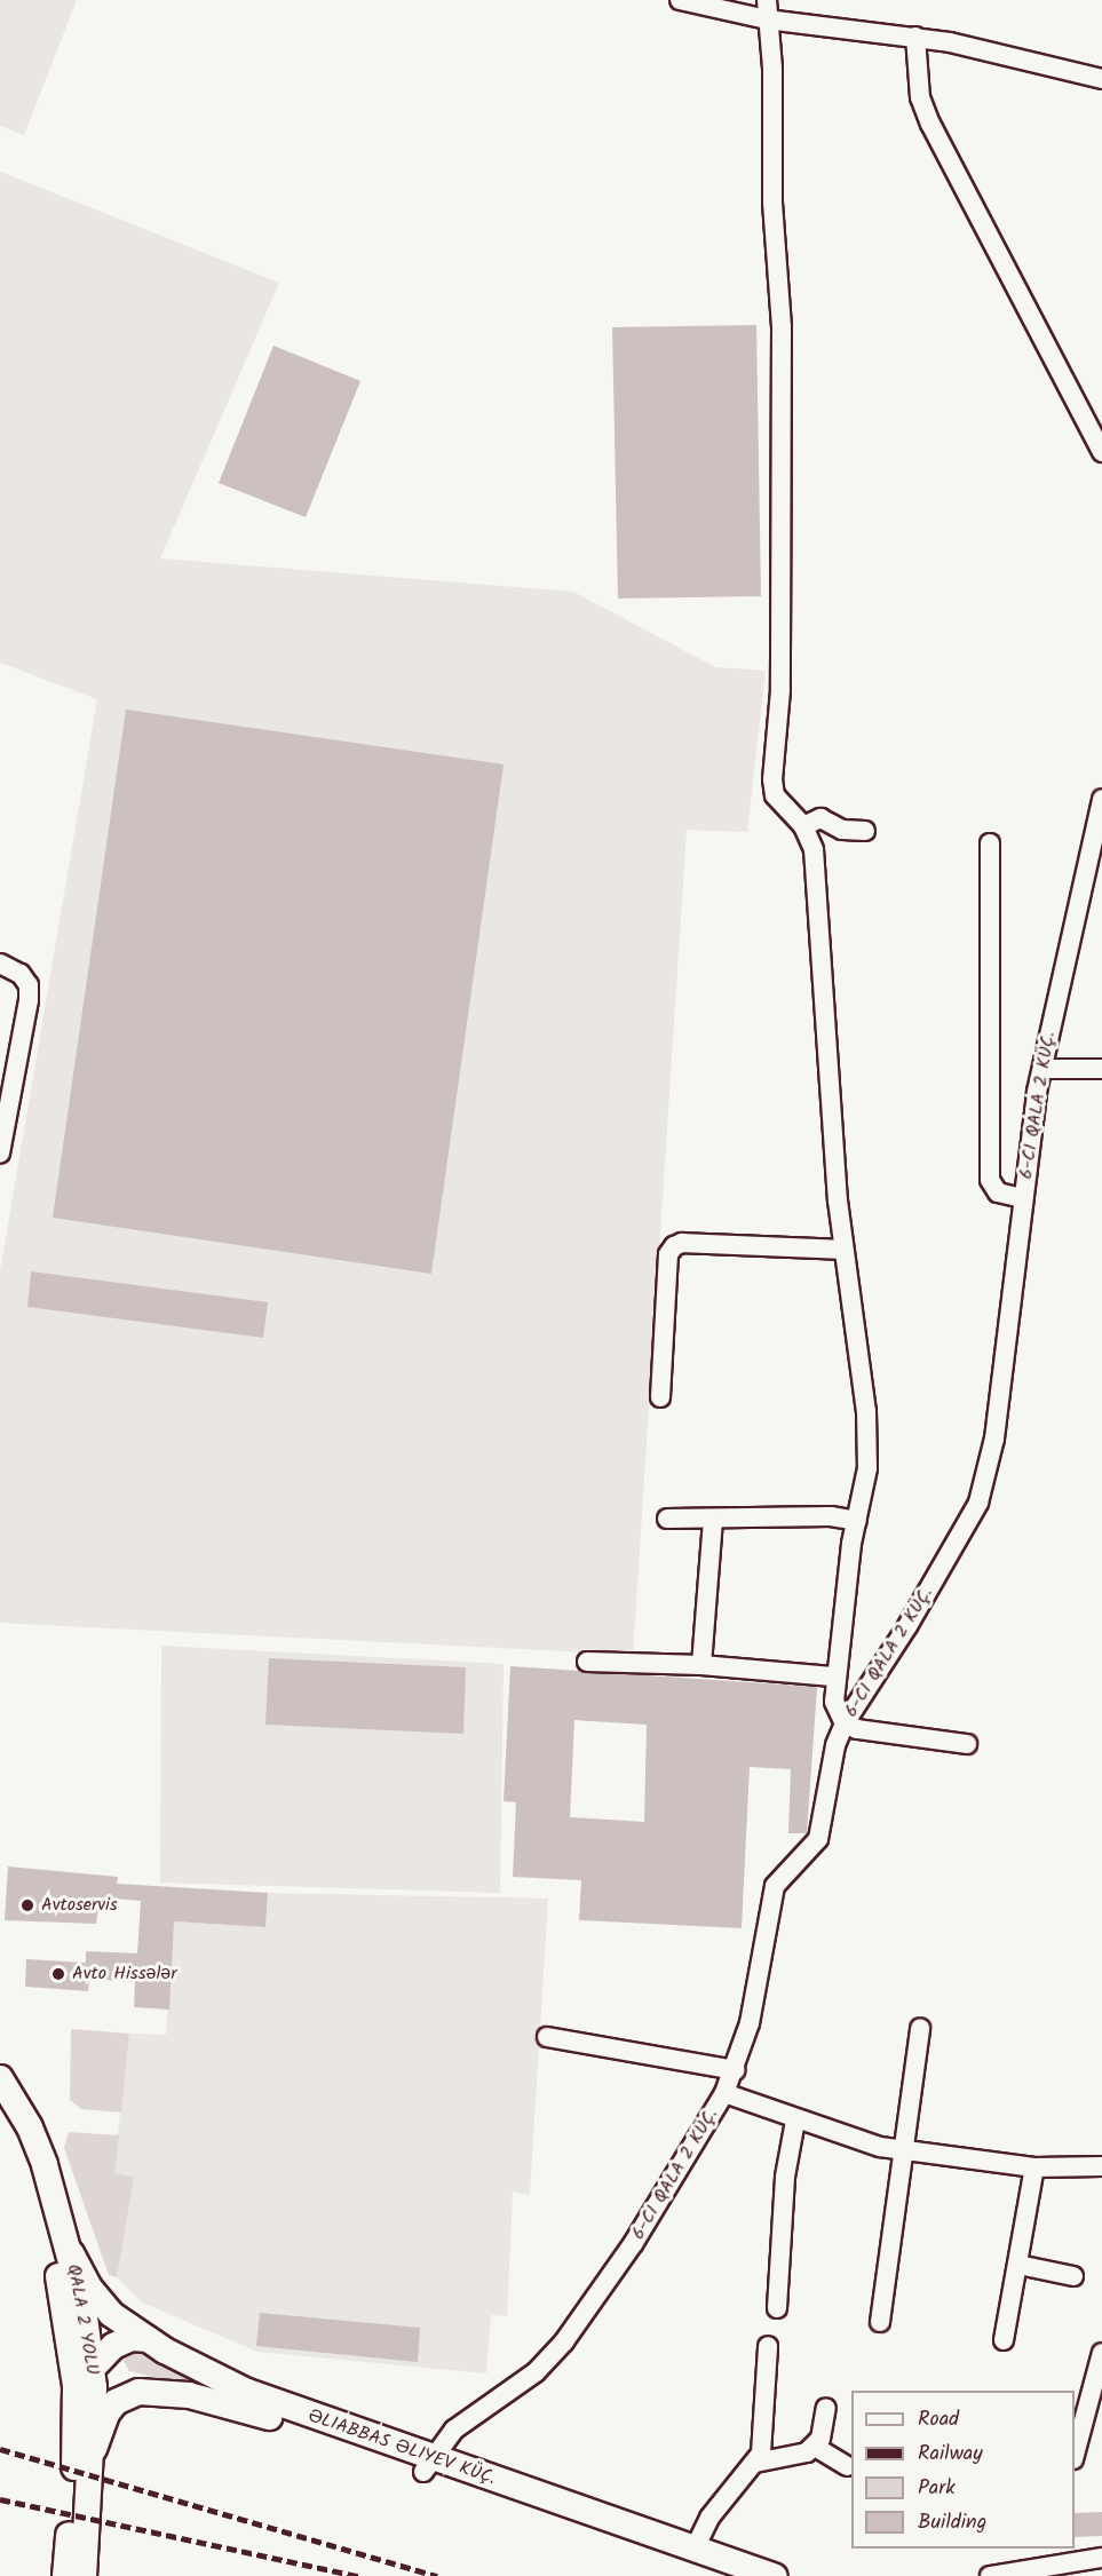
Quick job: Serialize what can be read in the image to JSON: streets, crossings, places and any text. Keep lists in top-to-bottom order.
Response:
{
  "streets": {
    "main road": ["QALA 2 YOLU", "ƏLIABBAS ƏLIYEV KÜÇ."]
  },
  "crossings": [
    ["QALA 2 YOLU", "ƏLIABBAS ƏLIYEV KÜÇ."]
  ],
  "places": ["Avtoservis", "Avto Hissələr"],
  "legend": [
    "Road",
    "Railway",
    "Park",
    "Building"
  ]
}
